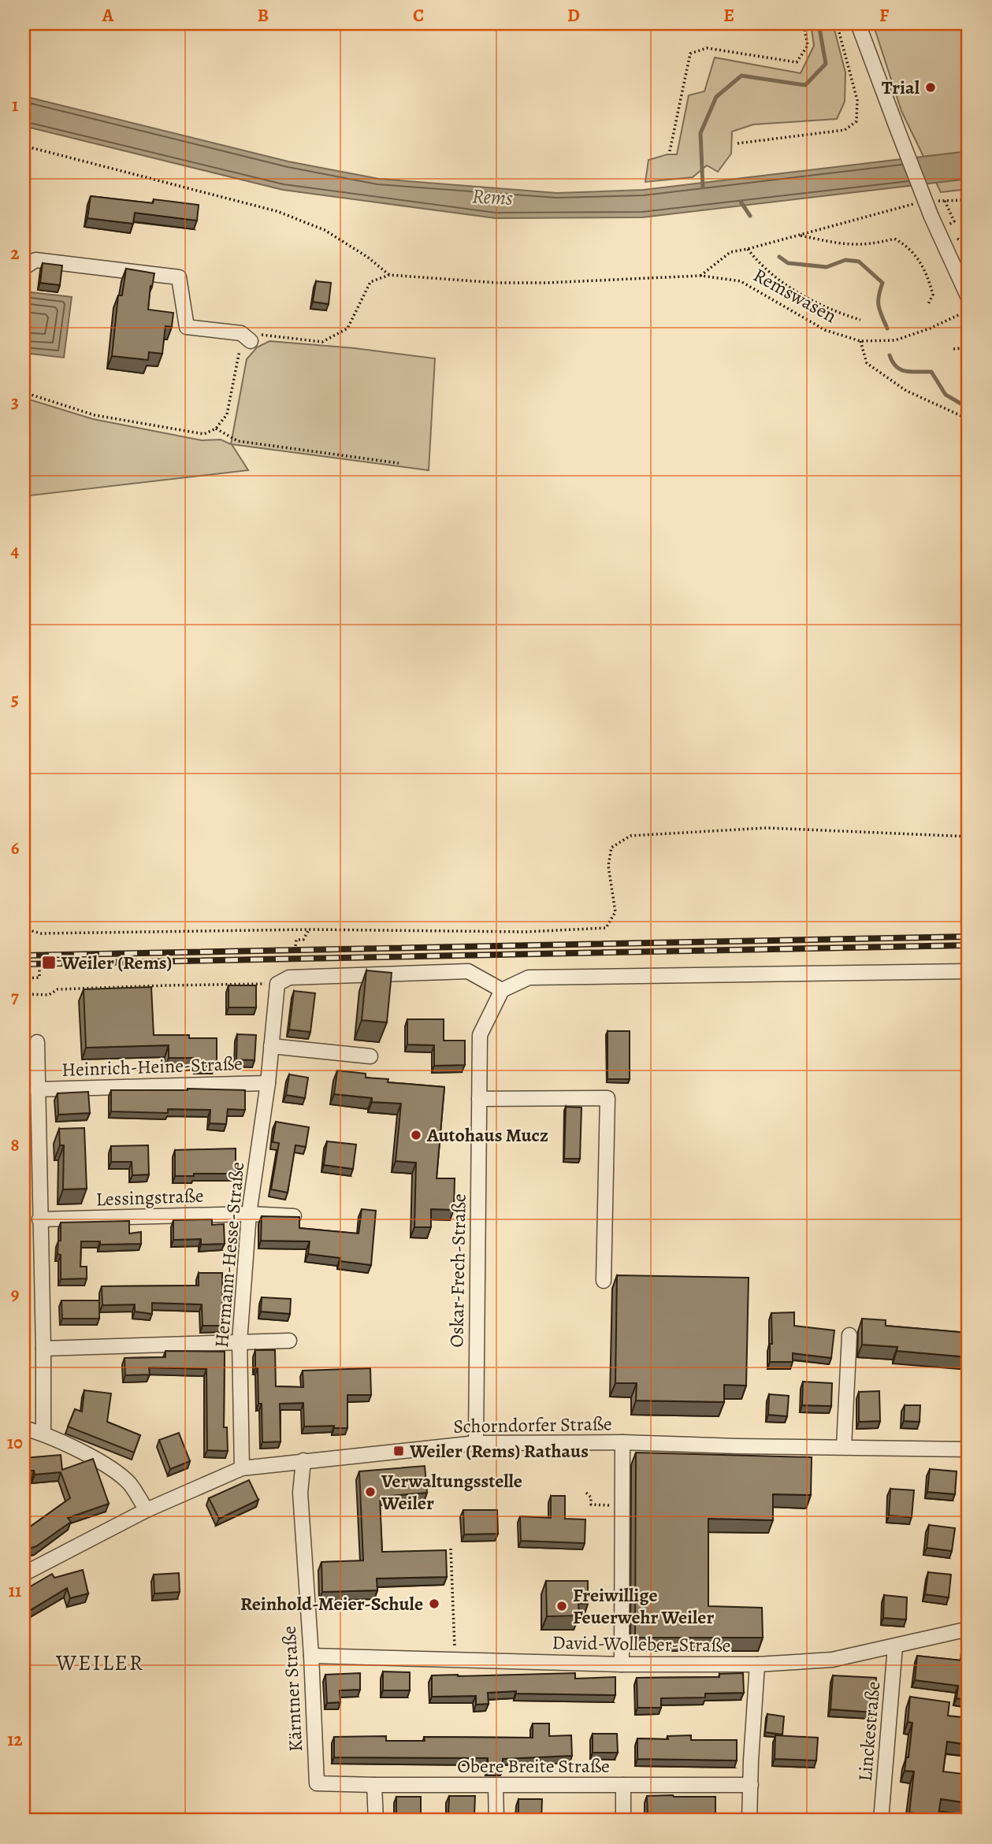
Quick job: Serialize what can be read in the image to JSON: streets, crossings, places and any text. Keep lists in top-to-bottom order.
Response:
{
  "streets": {
    "street": [
      "Heinrich-Heine-Straße",
      "Lessingstraße",
      "Hermann-Hesse-Straße",
      "Oskar-Frech-Straße",
      "Schorndorfer Straße",
      "David-Wolleber-Straße",
      "Kärntner Straße",
      "Linckestraße",
      "Obere Breite Straße"
    ],
    "path": ["Remswasen"]
  },
  "crossings": [
    ["Heinrich-Heine-Straße", "Hermann-Hesse-Straße"],
    ["Lessingstraße", "Hermann-Hesse-Straße"],
    ["Hermann-Hesse-Straße", "Schorndorfer Straße"],
    ["Oskar-Frech-Straße", "Schorndorfer Straße"],
    ["Schorndorfer Straße", "Kärntner Straße"],
    ["David-Wolleber-Straße", "Kärntner Straße"],
    ["David-Wolleber-Straße", "Linckestraße"],
    ["Kärntner Straße", "Obere Breite Straße"]
  ],
  "districts": ["WEILER"],
  "water": ["Rems"],
  "places": {
    "other": [
      "Trial",
      "Autohaus Mucz",
      "Verwaltungsstelle Weiler",
      "Reinhold-Meier-Schule",
      "Freiwillige Feuerwehr Weiler"
    ],
    "transit": ["Weiler (Rems)", "Weiler (Rems) Rathaus"]
  },
  "grid": {
    "columns": [
      "A",
      "B",
      "C",
      "D",
      "E",
      "F"
    ],
    "rows": [
      "1",
      "2",
      "3",
      "4",
      "5",
      "6",
      "7",
      "8",
      "9",
      "10",
      "11",
      "12"
    ]
  }
}
